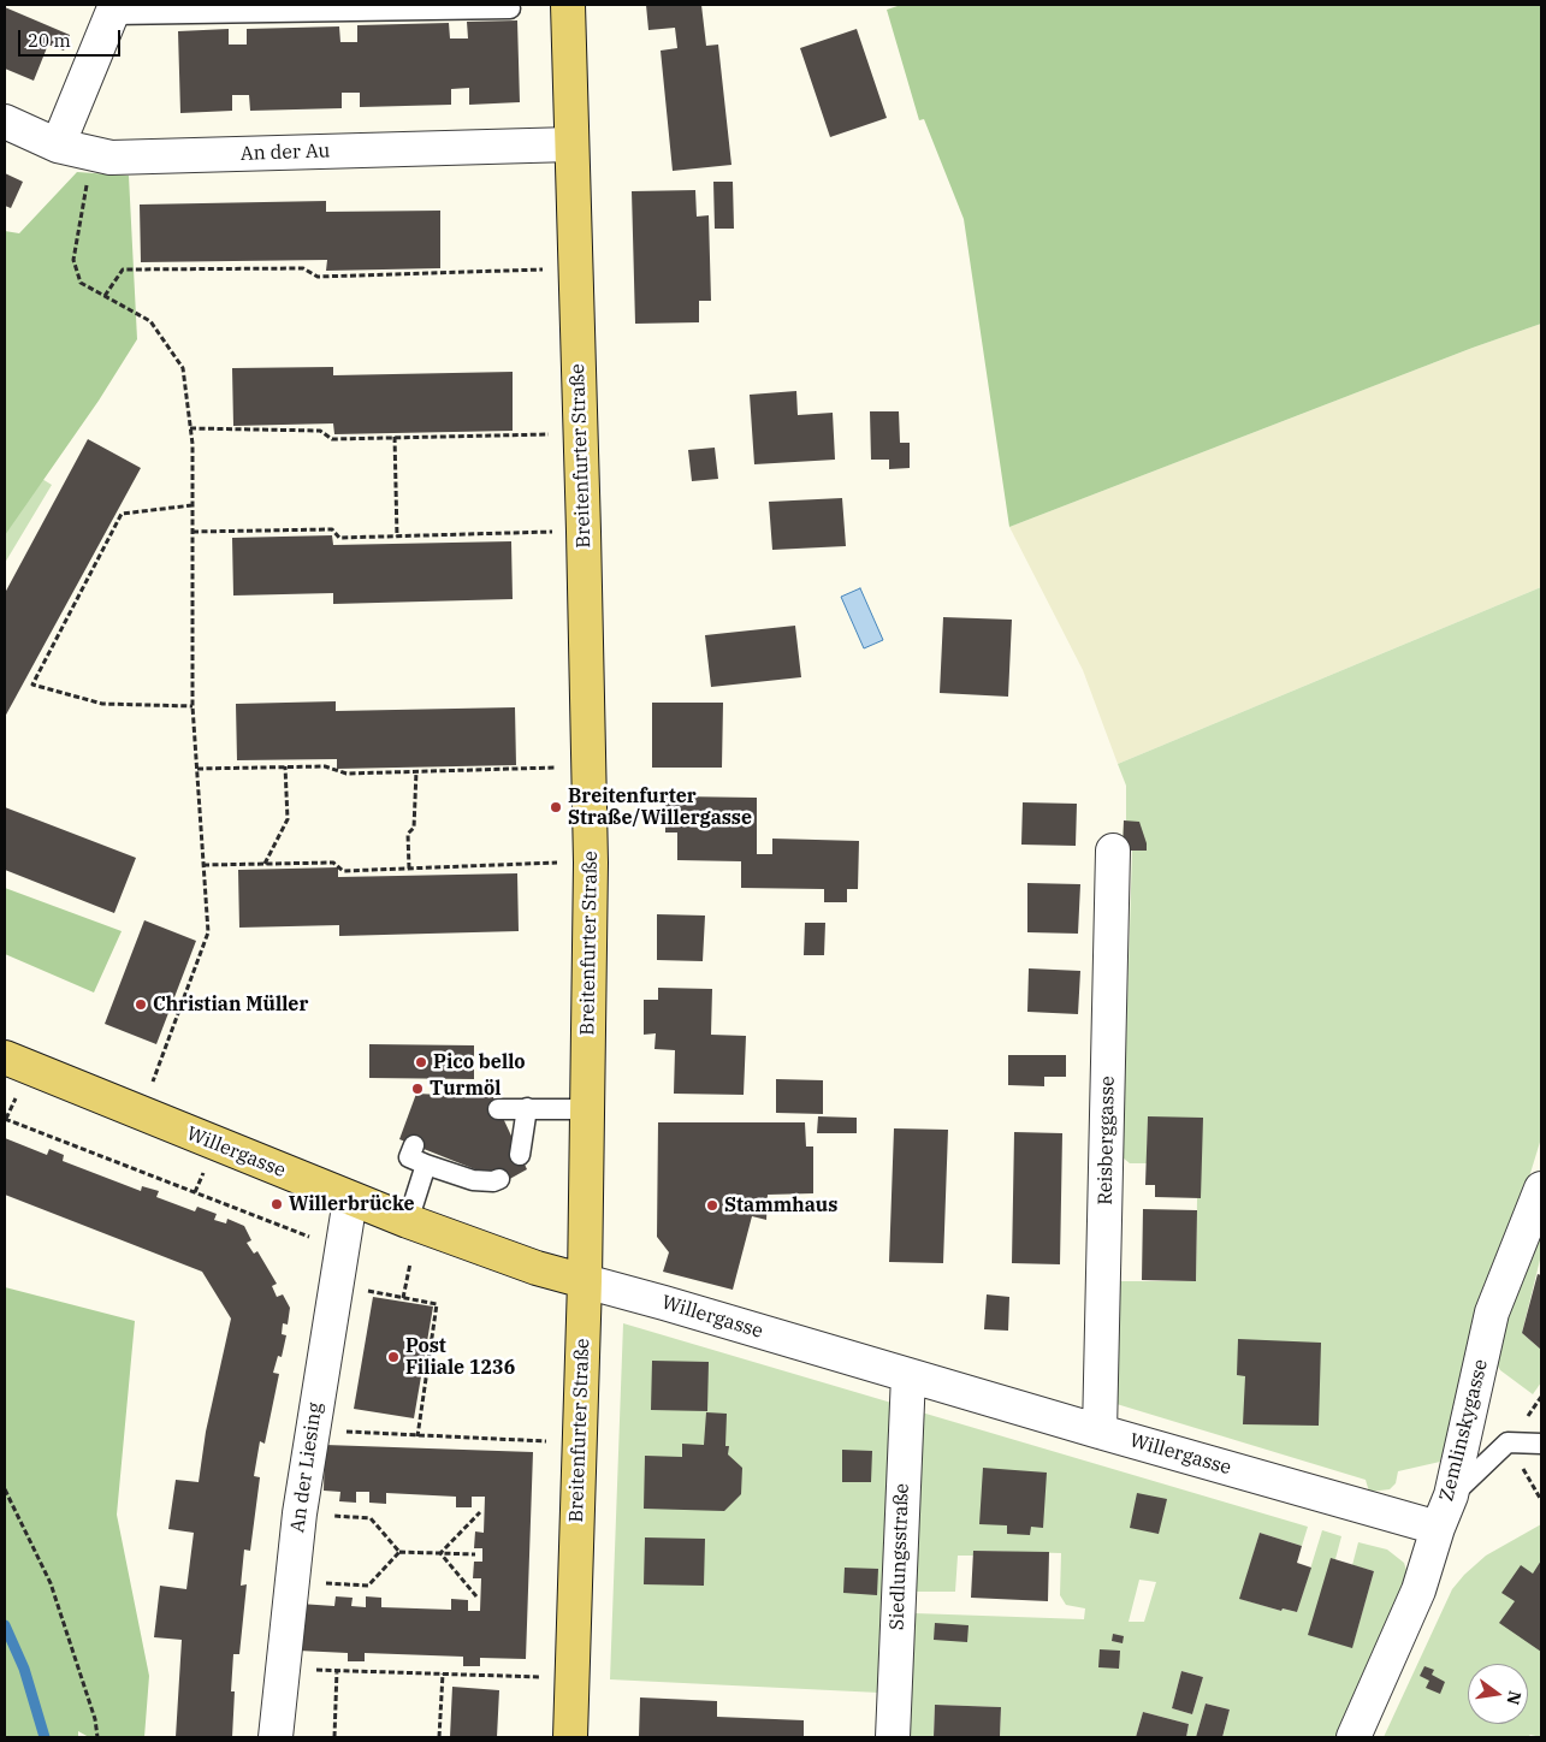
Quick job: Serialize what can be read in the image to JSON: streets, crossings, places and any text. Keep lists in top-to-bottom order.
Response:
{
  "streets": {
    "main road": ["Breitenfurter Straße", "Willergasse"],
    "street": [
      "An der Au",
      "Reisberggasse",
      "Zemlinskygasse",
      "An der Liesing",
      "Siedlungsstraße"
    ]
  },
  "crossings": [
    ["An der Au", "Breitenfurter Straße"],
    ["Breitenfurter Straße", "Willergasse"],
    ["Reisberggasse", "Willergasse"],
    ["Willergasse", "Zemlinskygasse"],
    ["Willergasse", "An der Liesing"],
    ["Willergasse", "Siedlungsstraße"]
  ],
  "places": [
    "Breitenfurter Straße/Willergasse",
    "Christian Müller",
    "Pico bello",
    "Turmöl",
    "Willerbrücke",
    "Stammhaus",
    "Post Filiale 1236"
  ],
  "scale_bar": "20 m",
  "north": "right"
}
